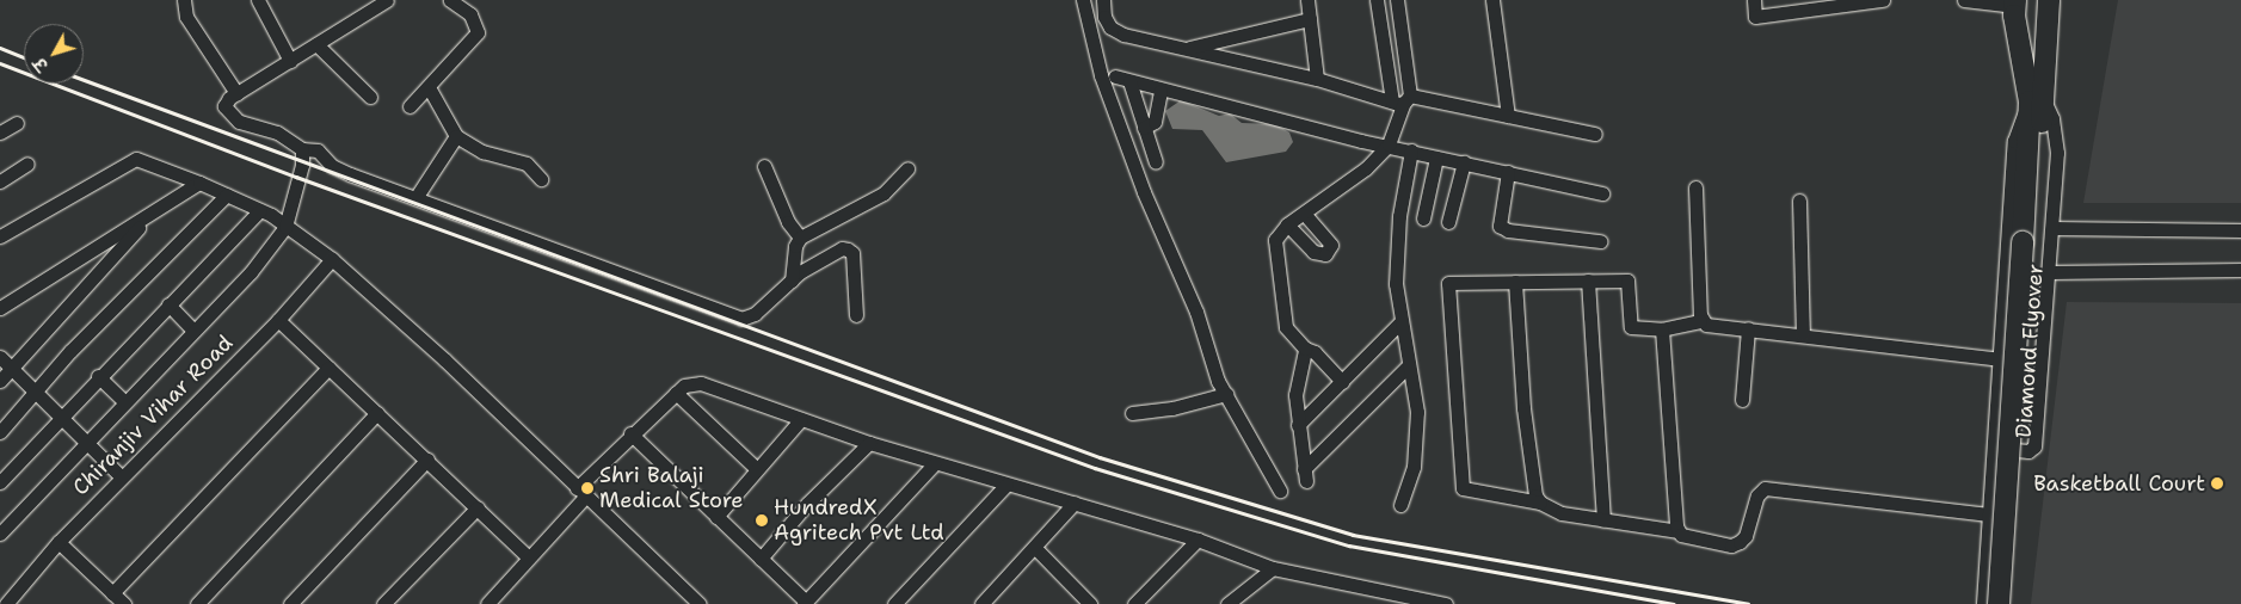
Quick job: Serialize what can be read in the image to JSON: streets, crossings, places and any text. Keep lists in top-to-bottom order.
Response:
{
  "streets": {
    "highway": ["Diamond Flyover"],
    "street": ["Chiranjiv Vihar Road"]
  },
  "places": ["Basketball Court", "Shri Balaji Medical Store", "HundredX Agritech Pvt Ltd"],
  "north": "bottom left"
}
